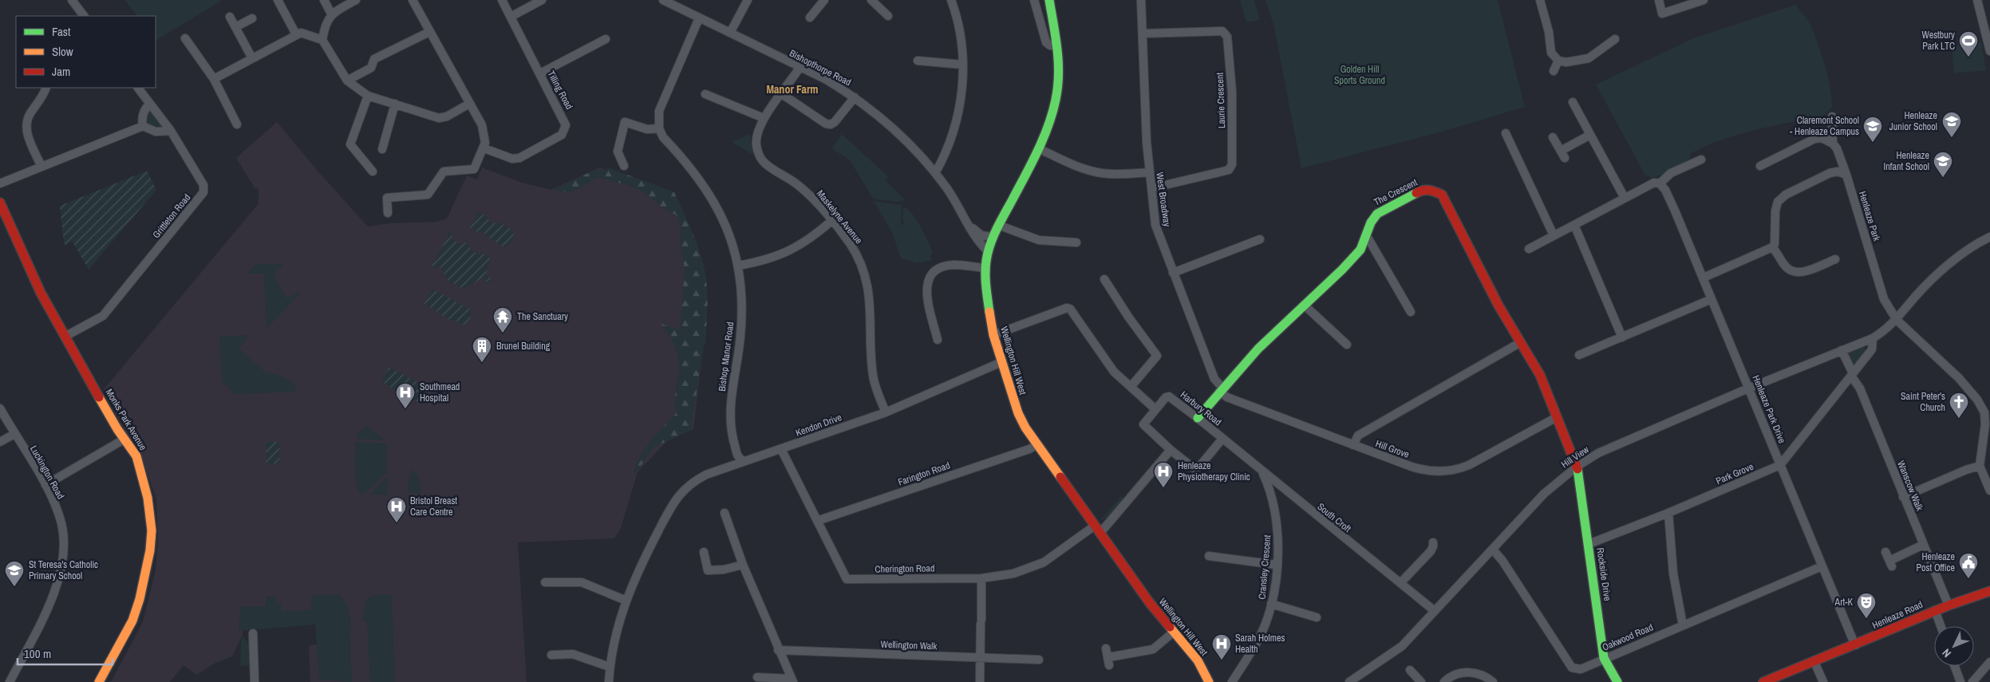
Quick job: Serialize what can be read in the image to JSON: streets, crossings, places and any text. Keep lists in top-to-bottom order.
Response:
{
  "streets": {
    "street": [
      "Bishopthorpe Road",
      "Tilling Road",
      "Laurie Crescent",
      "The Crescent",
      "West Broadway",
      "Grittleton Road",
      "Henleaze Park",
      "Maskelyne Avenue",
      "Bishop Manor Road",
      "Wellington Hill West",
      "Harbury Road",
      "Henleaze Park Drive",
      "Monks Park Avenue",
      "Kendon Drive",
      "Hill Grove",
      "Hill View",
      "Luckington Road",
      "Farington Road",
      "Park Grove",
      "Wanscow Walk",
      "South Croft",
      "Cransley Crescent",
      "Cherington Road",
      "Rockside Drive",
      "Henleaze Road",
      "Oakwood Road",
      "Wellington Walk"
    ]
  },
  "crossings": [
    ["Bishopthorpe Road", "Maskelyne Avenue"],
    ["Bishopthorpe Road", "Wellington Hill West"],
    ["Laurie Crescent", "West Broadway"],
    ["The Crescent", "West Broadway"],
    ["The Crescent", "Harbury Road"],
    ["The Crescent", "Hill Grove"],
    ["The Crescent", "Hill View"],
    ["The Crescent", "Rockside Drive"],
    ["West Broadway", "Hill Grove"],
    ["Grittleton Road", "Monks Park Avenue"],
    ["Maskelyne Avenue", "Kendon Drive"],
    ["Bishop Manor Road", "Kendon Drive"],
    ["Wellington Hill West", "Kendon Drive"],
    ["Wellington Hill West", "Farington Road"],
    ["Wellington Hill West", "Cherington Road"],
    ["Harbury Road", "South Croft"],
    ["Henleaze Park Drive", "Hill View"],
    ["Henleaze Park Drive", "Park Grove"],
    ["Henleaze Park Drive", "Henleaze Road"],
    ["Henleaze Park Drive", "Oakwood Road"],
    ["Kendon Drive", "Cherington Road"],
    ["Hill View", "Park Grove"],
    ["Hill View", "South Croft"],
    ["Hill View", "Rockside Drive"],
    ["Hill View", "Oakwood Road"],
    ["Farington Road", "Cherington Road"],
    ["Park Grove", "Wanscow Walk"],
    ["Park Grove", "Rockside Drive"],
    ["Wanscow Walk", "Henleaze Road"],
    ["South Croft", "Cransley Crescent"],
    ["Rockside Drive", "Oakwood Road"]
  ],
  "districts": ["Manor Farm"],
  "parks": ["Golden Hill Sports Ground"],
  "places": {
    "sports": ["Westbury Park LTC"],
    "school or university": [
      "Henleaze Junior School",
      "Claremont School - Henleaze Campus",
      "Henleaze Infant School",
      "St Teresa's Catholic Primary School"
    ],
    "temple": ["The Sanctuary"],
    "building": ["Brunel Building"],
    "hospital": [
      "Southmead Hospital",
      "Henleaze Physiotherapy Clinic",
      "Bristol Breast Care Centre",
      "Sarah Holmes Health"
    ],
    "church": ["Saint Peter's Church"],
    "public building": ["Henleaze Post Office"],
    "theatre": ["Art-K"]
  },
  "legend": ["Fast", "Slow", "Jam"],
  "scale_bar": "100 m",
  "north": "bottom left"
}
